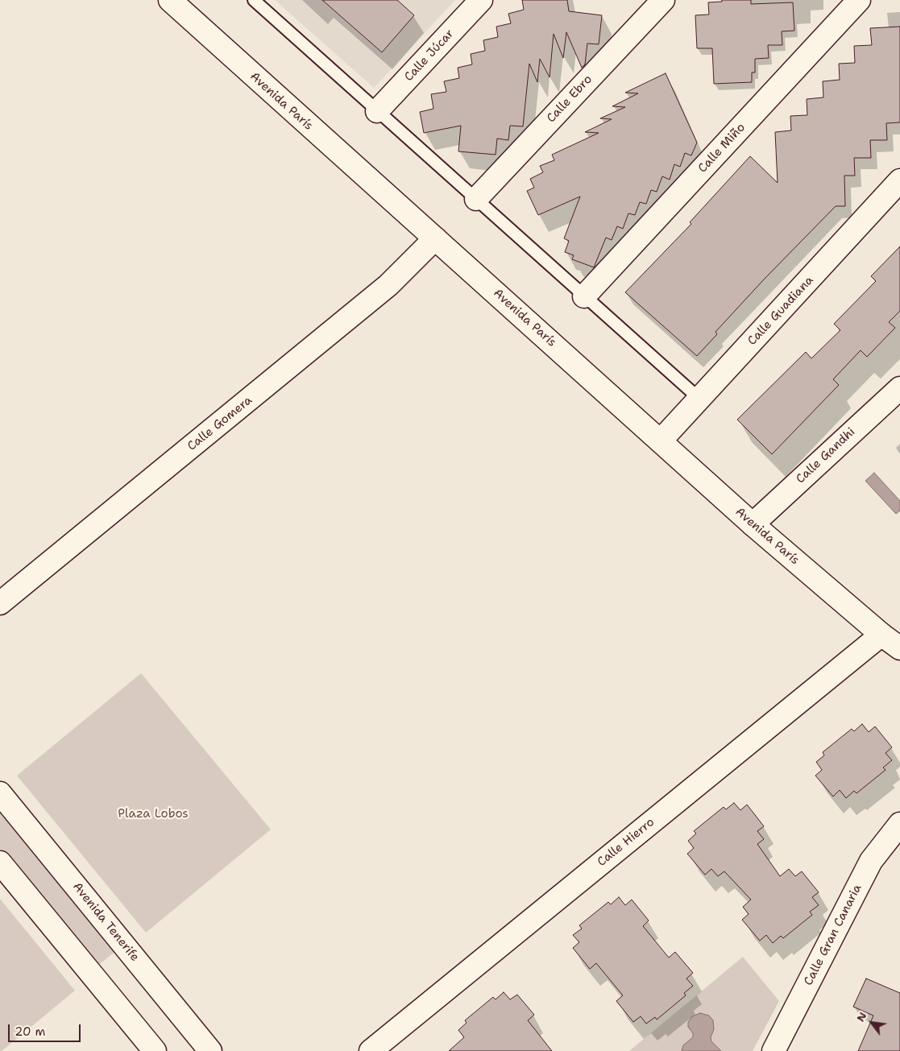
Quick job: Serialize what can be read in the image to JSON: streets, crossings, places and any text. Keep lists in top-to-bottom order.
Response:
{
  "streets": {
    "street": [
      "Calle Júcar",
      "Calle Ebro",
      "Avenida París",
      "Calle Miño",
      "Calle Guadiana",
      "Calle Gomera",
      "Calle Gandhi",
      "Calle Hierro",
      "Avenida Tenerife",
      "Calle Gran Canaria"
    ]
  },
  "crossings": [
    ["Avenida París", "Calle Guadiana"],
    ["Avenida París", "Calle Gomera"],
    ["Avenida París", "Calle Gandhi"],
    ["Avenida París", "Calle Hierro"]
  ],
  "parks": ["Plaza Lobos"],
  "scale_bar": "20 m",
  "north": "top left"
}
